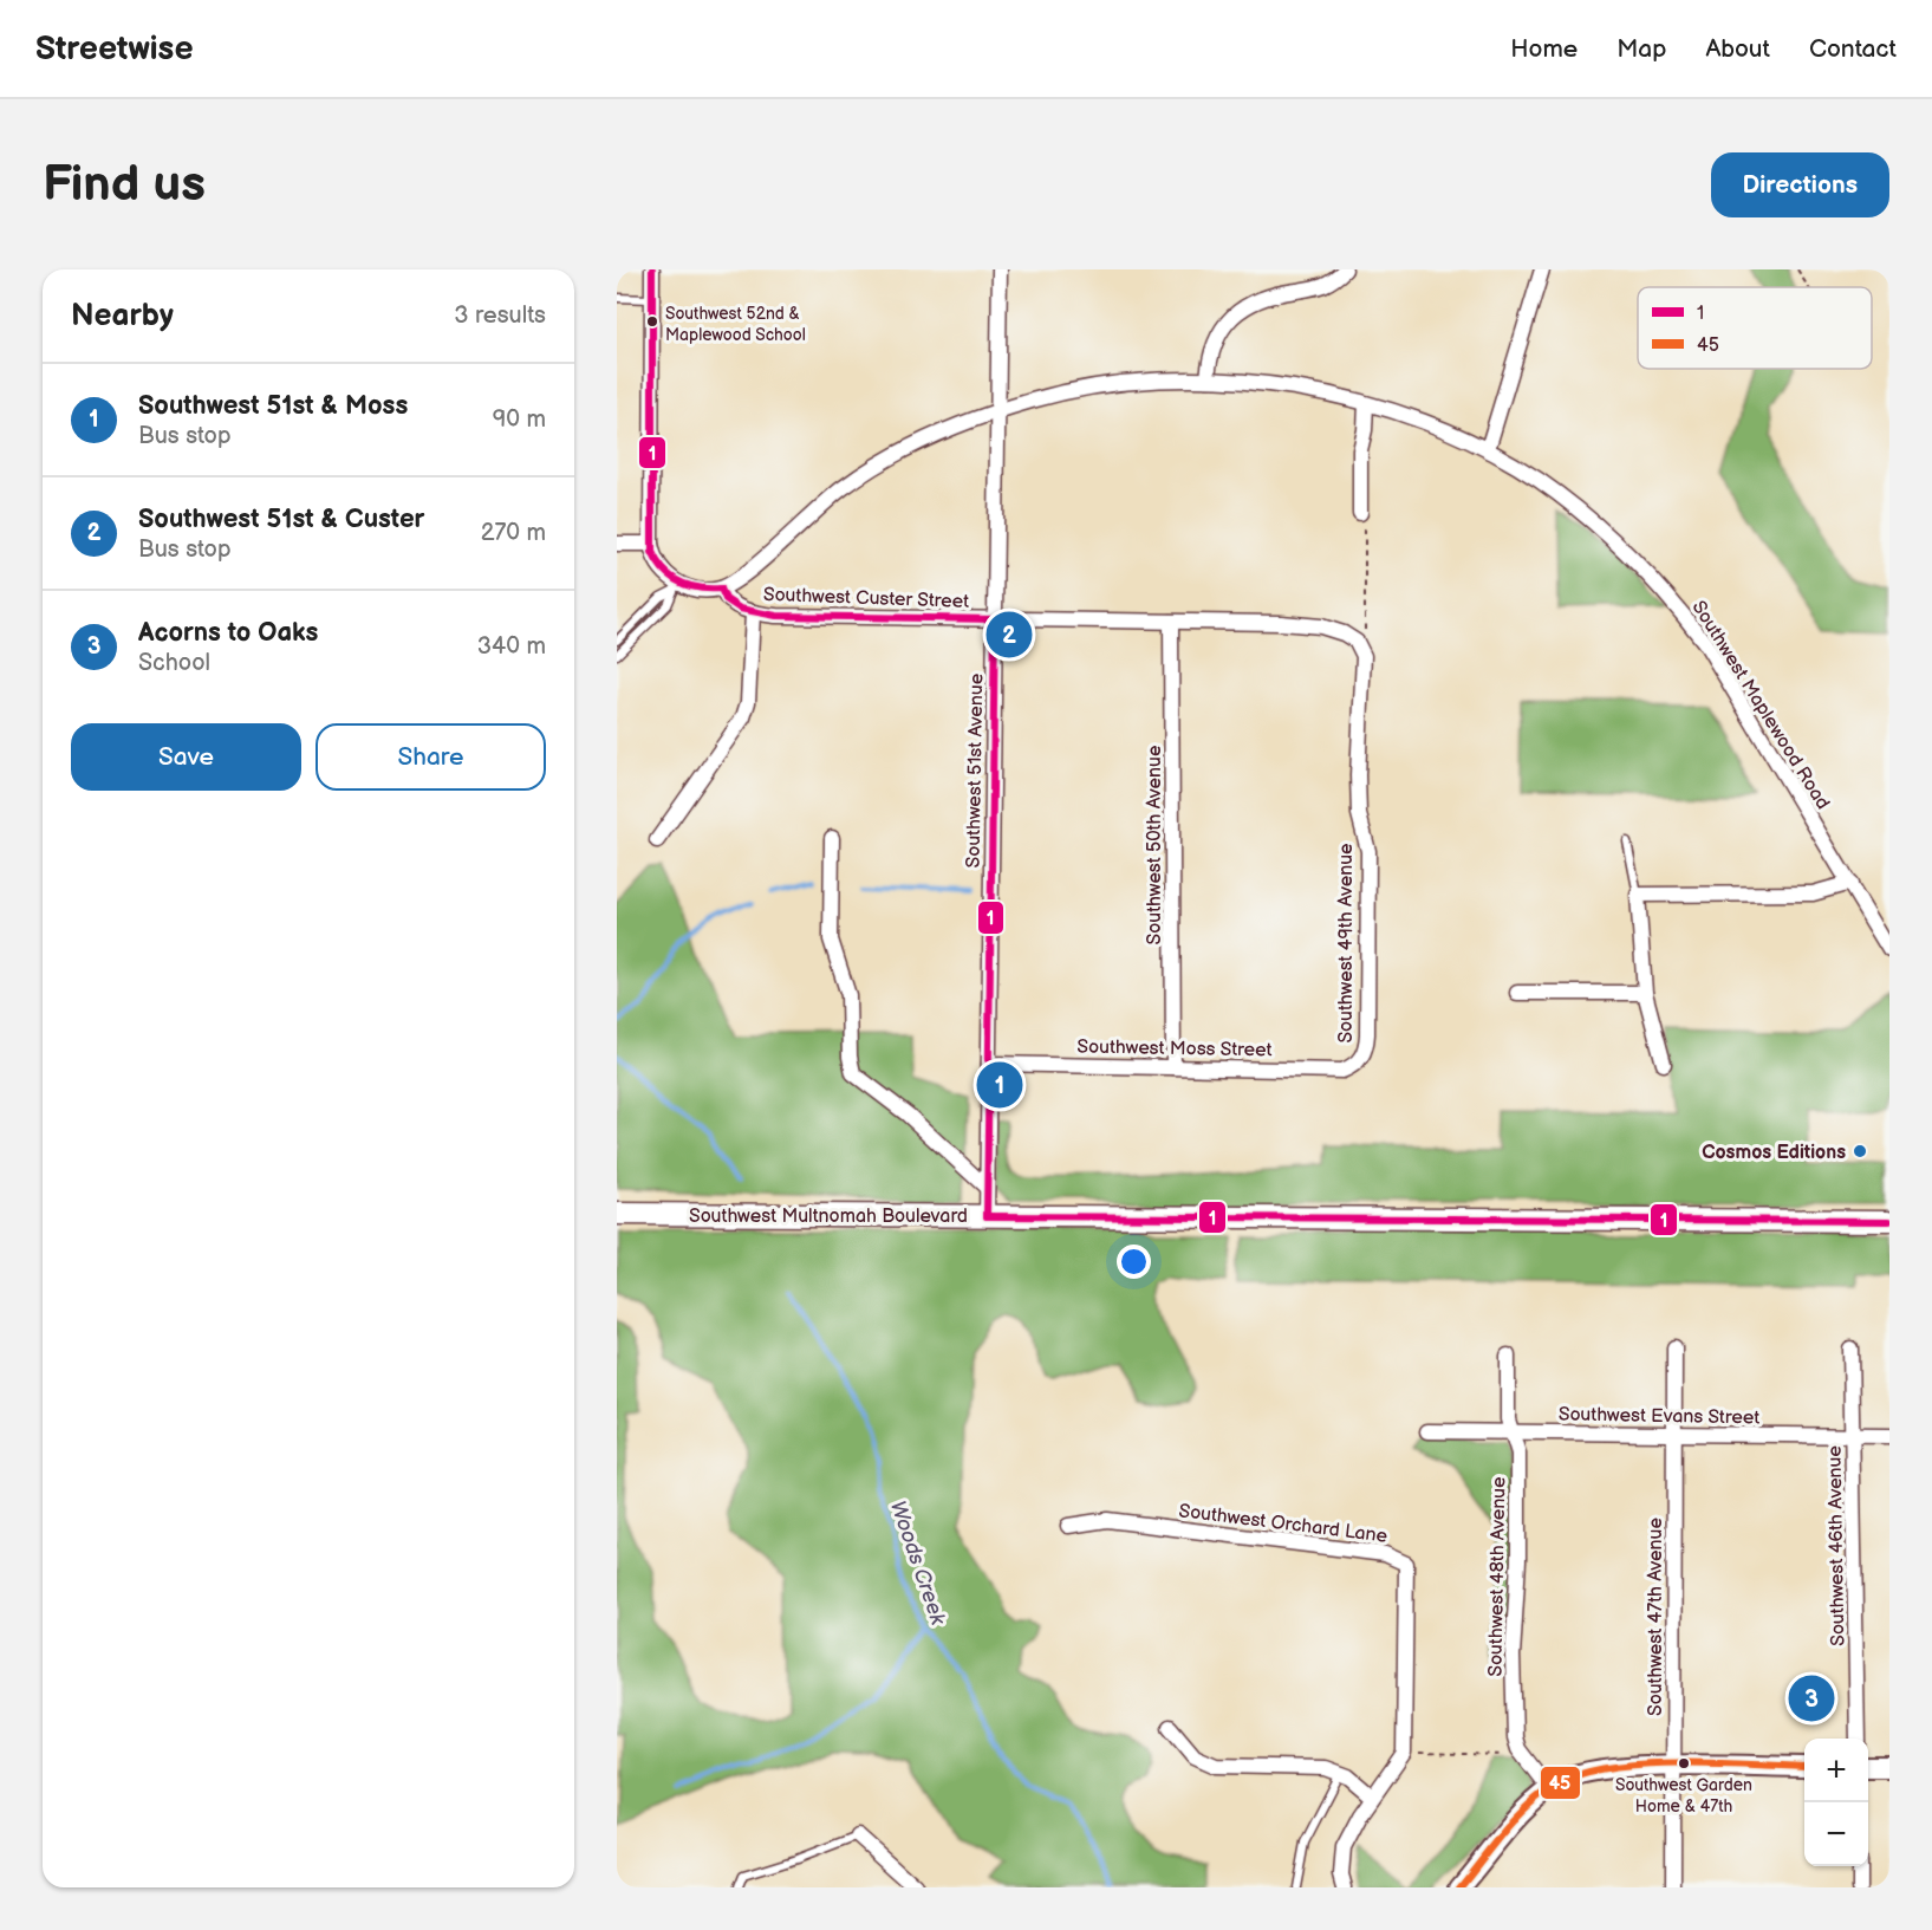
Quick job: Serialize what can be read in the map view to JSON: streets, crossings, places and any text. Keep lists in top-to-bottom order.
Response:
{
  "streets": {
    "main road": ["Southwest Multnomah Boulevard"],
    "street": [
      "Southwest Custer Street",
      "Southwest Maplewood Road",
      "Southwest 51st Avenue",
      "Southwest 50th Avenue",
      "Southwest 49th Avenue",
      "Southwest Moss Street",
      "Southwest Evans Street",
      "Southwest Orchard Lane",
      "Southwest 46th Avenue",
      "Southwest 48th Avenue",
      "Southwest 47th Avenue"
    ]
  },
  "crossings": [
    ["Southwest Custer Street", "Southwest Maplewood Road"],
    ["Southwest Custer Street", "Southwest 51st Avenue"],
    ["Southwest Custer Street", "Southwest 50th Avenue"],
    ["Southwest Custer Street", "Southwest 49th Avenue"],
    ["Southwest Maplewood Road", "Southwest 51st Avenue"],
    ["Southwest 51st Avenue", "Southwest Moss Street"],
    ["Southwest 51st Avenue", "Southwest Multnomah Boulevard"],
    ["Southwest 50th Avenue", "Southwest Moss Street"],
    ["Southwest 49th Avenue", "Southwest Moss Street"],
    ["Southwest Evans Street", "Southwest 46th Avenue"],
    ["Southwest Evans Street", "Southwest 48th Avenue"],
    ["Southwest Evans Street", "Southwest 47th Avenue"]
  ],
  "water": ["Woods Creek"],
  "places": ["Southwest 52nd & Maplewood School", "Cosmos Editions", "Southwest Garden Home & 47th"],
  "lines": ["transit line 1", "transit line 45"],
  "legend": ["1", "45"],
  "page": {
    "header": "Streetwise",
    "nav": [
      "Home",
      "Map",
      "About",
      "Contact"
    ],
    "buttons": [
      "Directions",
      ["Save", "Share"]
    ],
    "title": "Find us",
    "heading": ["Nearby", "3 results"],
    "list": [
      {
        "mark": "1",
        "name": "Southwest 51st & Moss",
        "note": "Bus stop",
        "value": "90 m"
      },
      {
        "mark": "2",
        "name": "Southwest 51st & Custer",
        "note": "Bus stop",
        "value": "270 m"
      },
      {
        "mark": "3",
        "name": "Acorns to Oaks",
        "note": "School",
        "value": "340 m"
      }
    ],
    "pins": ["2", "1", "3"],
    "map_buttons": ["+", "−"]
  }
}
